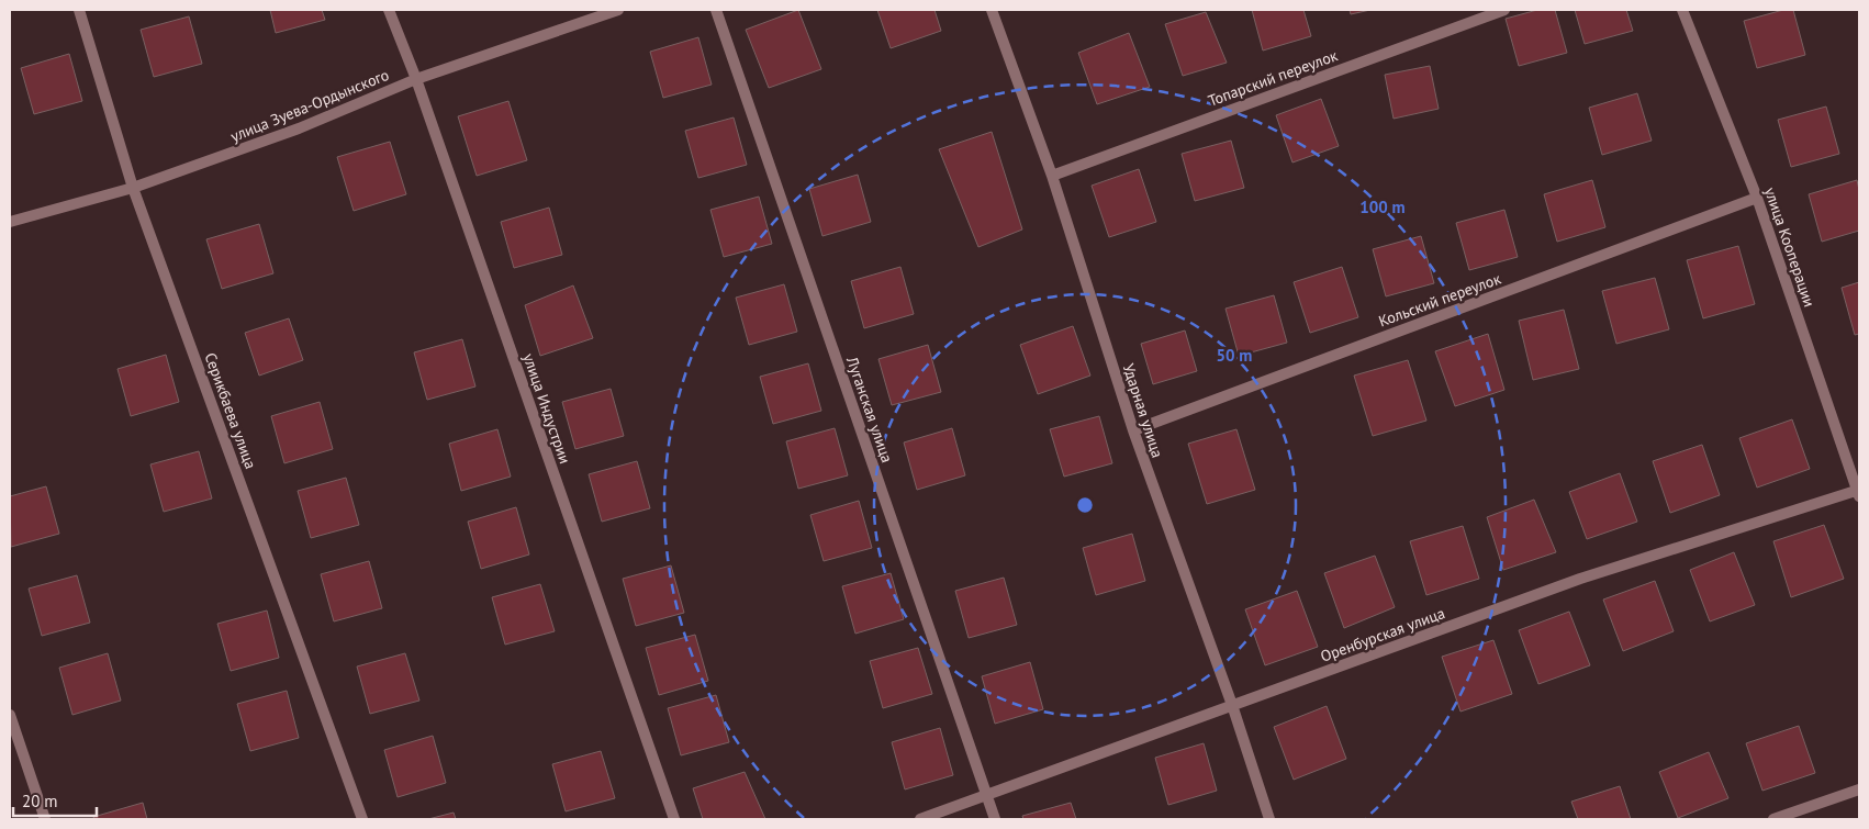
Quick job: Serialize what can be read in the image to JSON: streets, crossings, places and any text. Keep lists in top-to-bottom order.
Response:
{
  "streets": {
    "street": [
      "Топарский переулок",
      "улица Зуева-Ордынского",
      "улица Кооперации",
      "Кольский переулок",
      "улица Индустрии",
      "Луганская улица",
      "Серикбаева улица",
      "Ударная улица",
      "Оренбурская улица"
    ]
  },
  "crossings": [
    ["Топарский переулок", "Ударная улица"],
    ["улица Зуева-Ордынского", "улица Индустрии"],
    ["улица Зуева-Ордынского", "Серикбаева улица"],
    ["улица Кооперации", "Кольский переулок"],
    ["улица Кооперации", "Оренбурская улица"],
    ["Кольский переулок", "Ударная улица"],
    ["Луганская улица", "Оренбурская улица"],
    ["Ударная улица", "Оренбурская улица"]
  ],
  "scale_bar": "20 m",
  "rings": ["100 m", "50 m"]
}
